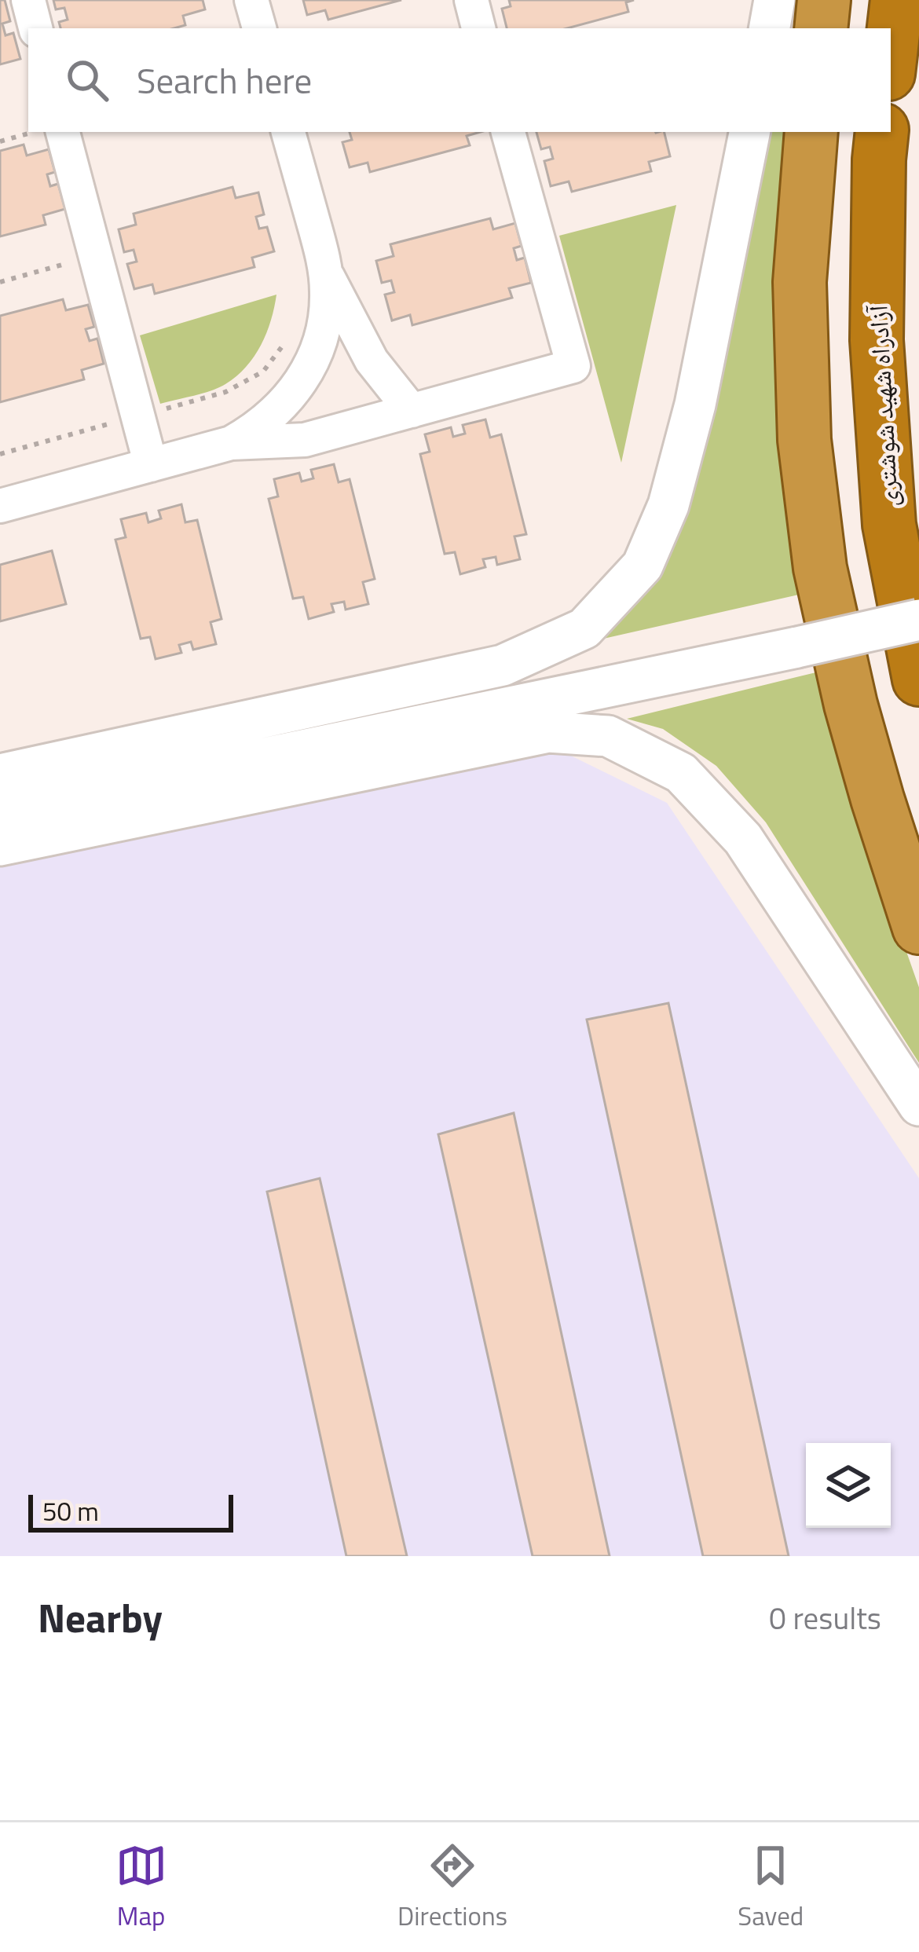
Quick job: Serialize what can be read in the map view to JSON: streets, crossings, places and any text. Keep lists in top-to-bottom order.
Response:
{
  "streets": {
    "highway": ["آزادراه شهید شوشتری"]
  },
  "scale_bar": "50 m",
  "page": {
    "search": "Search here",
    "scale": "50 m",
    "heading": ["Nearby", "0 results"],
    "nav": ["Map", "Directions", "Saved"]
  }
}
